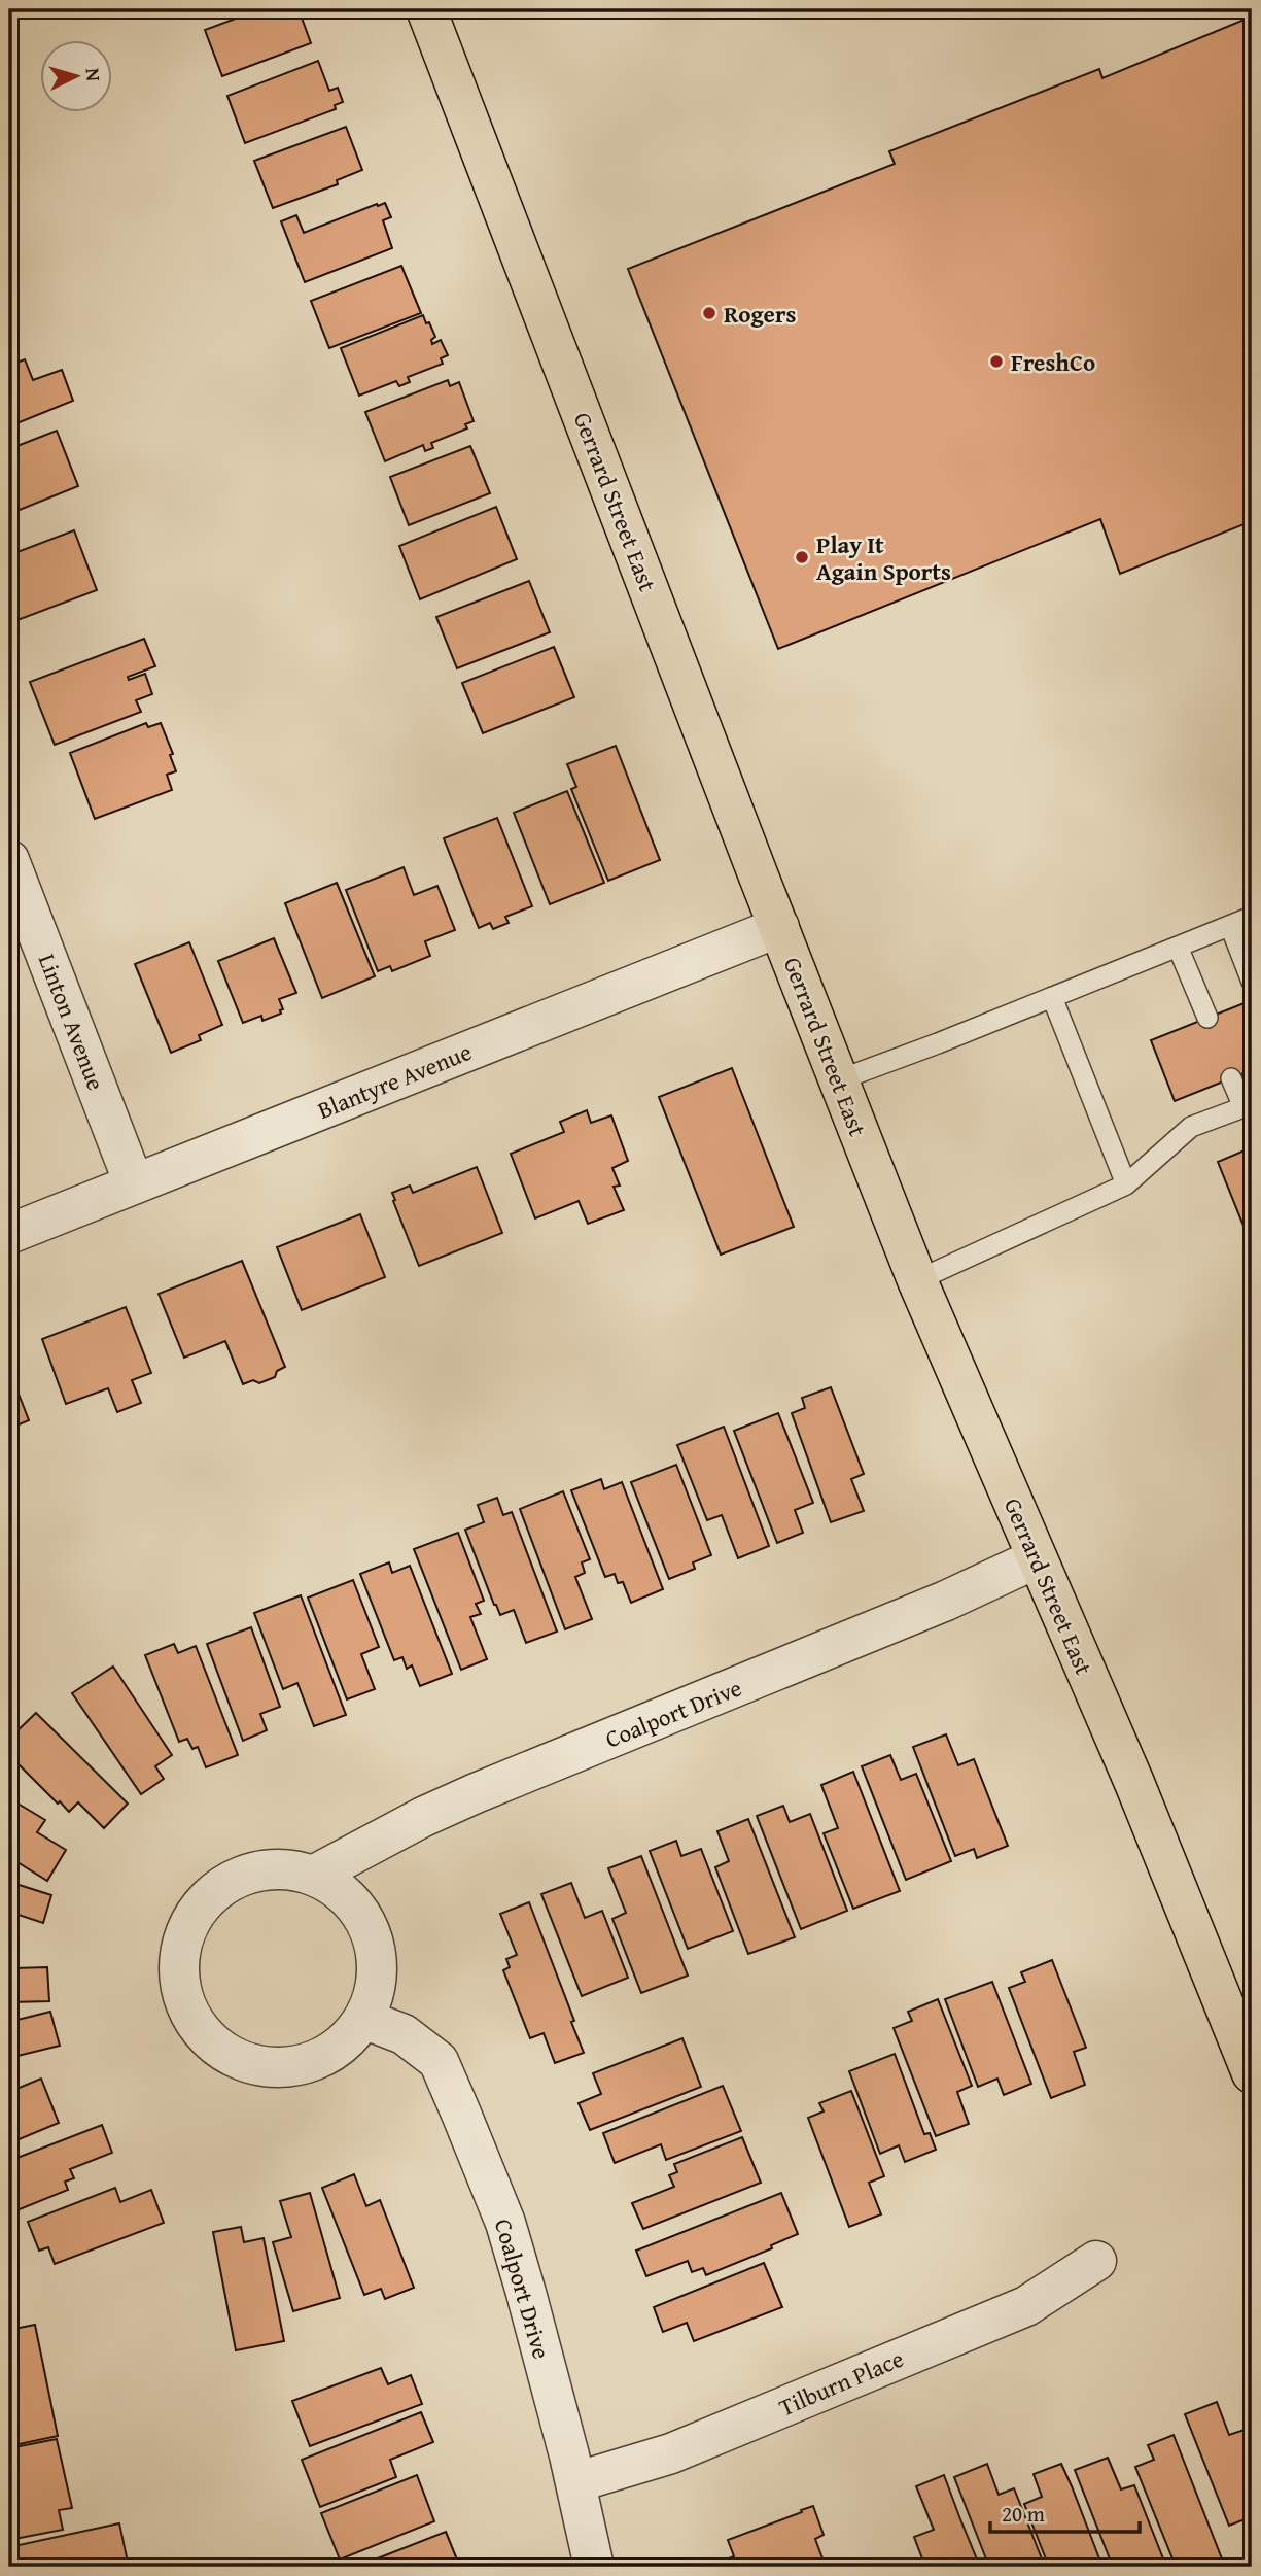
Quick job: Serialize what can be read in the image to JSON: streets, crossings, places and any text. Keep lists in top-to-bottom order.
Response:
{
  "streets": {
    "main road": ["Gerrard Street East"],
    "street": [
      "Linton Avenue",
      "Blantyre Avenue",
      "Coalport Drive",
      "Tilburn Place"
    ]
  },
  "crossings": [
    ["Gerrard Street East", "Blantyre Avenue"],
    ["Gerrard Street East", "Coalport Drive"],
    ["Linton Avenue", "Blantyre Avenue"],
    ["Coalport Drive", "Tilburn Place"]
  ],
  "places": ["Rogers", "FreshCo", "Play It Again Sports"],
  "scale_bar": "20 m",
  "north": "right"
}
